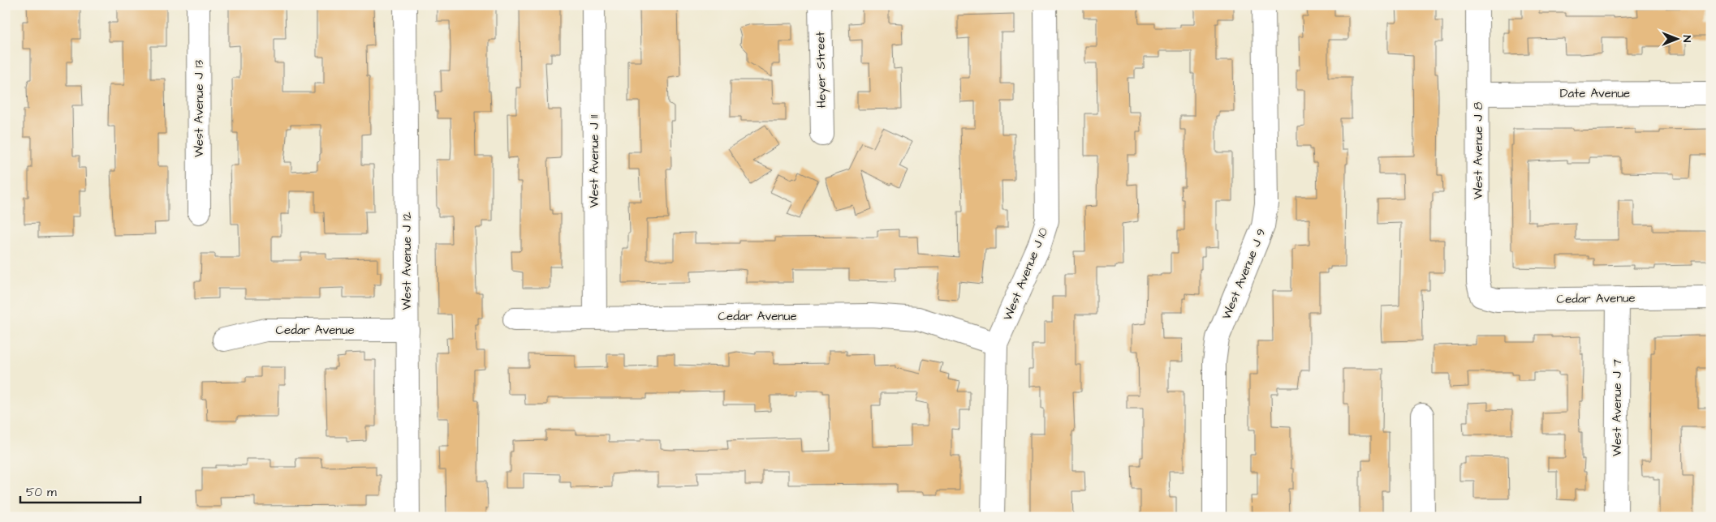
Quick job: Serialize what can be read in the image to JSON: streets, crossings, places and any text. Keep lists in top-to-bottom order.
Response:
{
  "streets": {
    "street": [
      "Heyer Street",
      "Date Avenue",
      "West Avenue J 13",
      "West Avenue J 8",
      "West Avenue J 11",
      "West Avenue J 12",
      "West Avenue J 10",
      "West Avenue J 9",
      "Cedar Avenue",
      "West Avenue J 7"
    ]
  },
  "crossings": [
    ["Date Avenue", "West Avenue J 8"],
    ["West Avenue J 8", "Cedar Avenue"],
    ["West Avenue J 11", "Cedar Avenue"],
    ["West Avenue J 12", "Cedar Avenue"],
    ["West Avenue J 10", "Cedar Avenue"],
    ["Cedar Avenue", "West Avenue J 7"]
  ],
  "scale_bar": "50 m",
  "north": "right"
}
